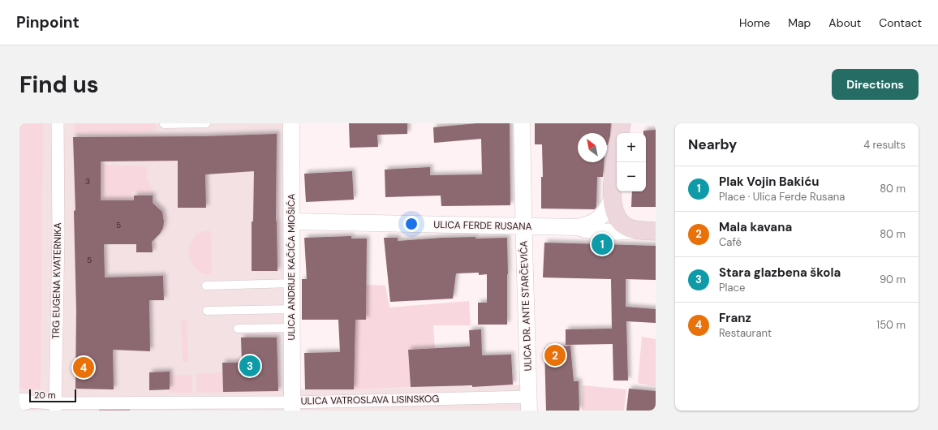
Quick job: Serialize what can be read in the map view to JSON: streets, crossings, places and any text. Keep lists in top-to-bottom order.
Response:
{
  "streets": {
    "main road": ["ULICA FERDE RUSANA"],
    "street": [
      "ULICA ANDRIJE KAČIĆA MIOŠIĆA",
      "TRG EUGENA KVATERNIKA",
      "ULICA DR. ANTE STARČEVIĆA",
      "ULICA VATROSLAVA LISINSKOG"
    ]
  },
  "crossings": [
    ["ULICA FERDE RUSANA", "ULICA ANDRIJE KAČIĆA MIOŠIĆA"],
    ["ULICA FERDE RUSANA", "ULICA DR. ANTE STARČEVIĆA"],
    ["ULICA ANDRIJE KAČIĆA MIOŠIĆA", "ULICA VATROSLAVA LISINSKOG"],
    ["TRG EUGENA KVATERNIKA", "ULICA VATROSLAVA LISINSKOG"],
    ["ULICA DR. ANTE STARČEVIĆA", "ULICA VATROSLAVA LISINSKOG"]
  ],
  "house_numbers": ["3", "5", "5"],
  "scale_bar": "20 m",
  "north": "top left",
  "page": {
    "header": "Pinpoint",
    "nav": [
      "Home",
      "Map",
      "About",
      "Contact"
    ],
    "buttons": "Directions",
    "title": "Find us",
    "heading": ["Nearby", "4 results"],
    "map_buttons": ["+", "−"],
    "list": [
      {
        "mark": "1",
        "name": "Plak Vojin Bakiću",
        "note": "Place · Ulica Ferde Rusana",
        "value": "80 m"
      },
      {
        "mark": "2",
        "name": "Mala kavana",
        "note": "Café",
        "value": "80 m"
      },
      {
        "mark": "3",
        "name": "Stara glazbena škola",
        "note": "Place",
        "value": "90 m"
      },
      {
        "mark": "4",
        "name": "Franz",
        "note": "Restaurant",
        "value": "150 m"
      }
    ],
    "pins": [
      "1",
      "2",
      "3",
      "4"
    ],
    "scale": "20 m"
  }
}
